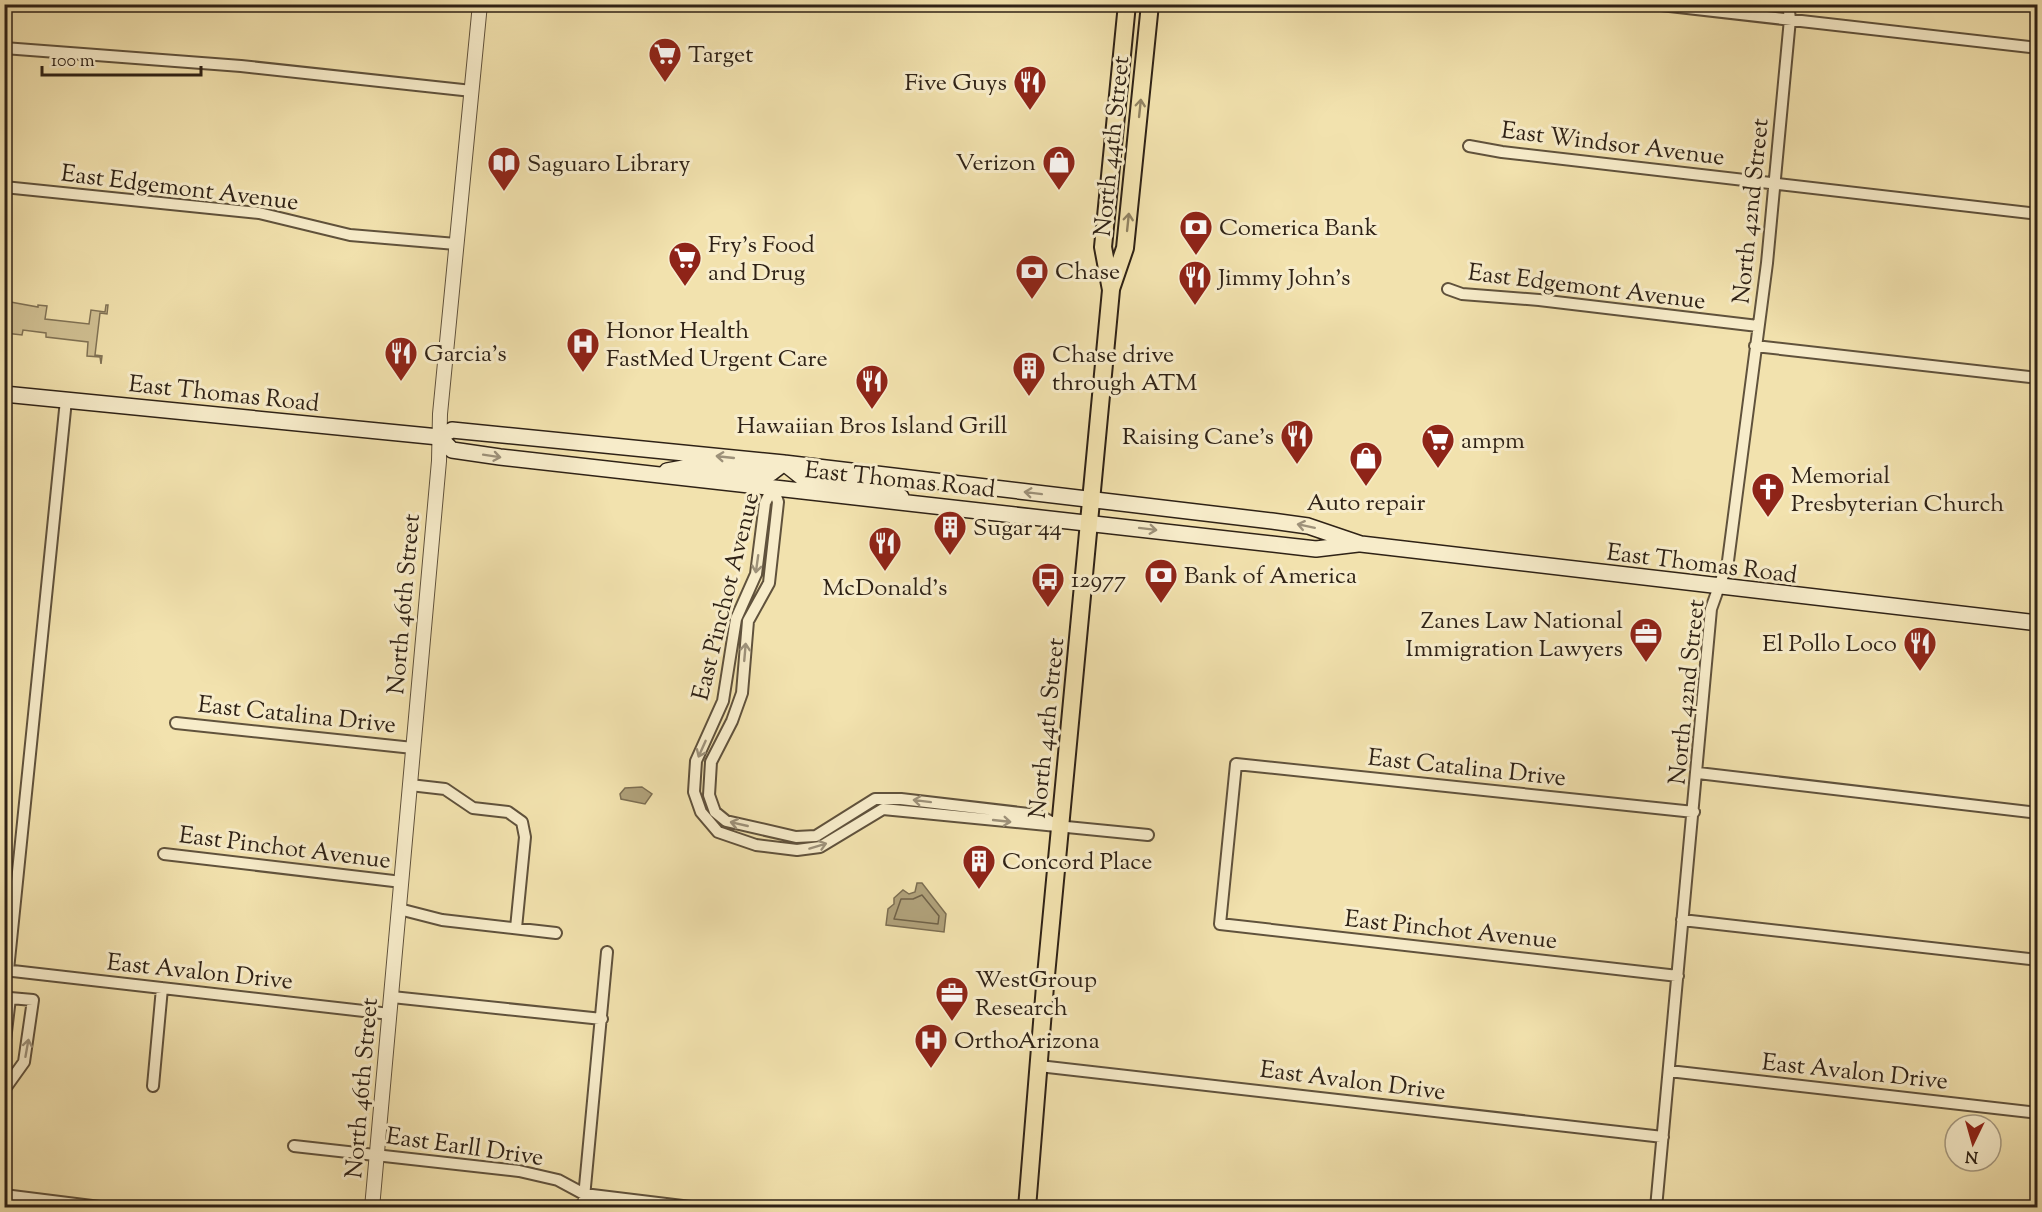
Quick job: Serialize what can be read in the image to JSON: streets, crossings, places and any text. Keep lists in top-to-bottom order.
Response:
{
  "streets": {
    "main road": ["North 44th Street", "East Thomas Road"],
    "street": [
      "East Windsor Avenue",
      "East Edgemont Avenue",
      "North 42nd Street",
      "East Pinchot Avenue",
      "North 46th Street",
      "East Catalina Drive",
      "East Avalon Drive",
      "East Earll Drive"
    ]
  },
  "crossings": [
    ["East Windsor Avenue", "North 42nd Street"],
    ["North 44th Street", "East Thomas Road"],
    ["North 44th Street", "East Pinchot Avenue"],
    ["North 44th Street", "East Avalon Drive"],
    ["East Edgemont Avenue", "North 42nd Street"],
    ["East Edgemont Avenue", "North 46th Street"],
    ["North 42nd Street", "East Thomas Road"],
    ["North 42nd Street", "East Pinchot Avenue"],
    ["North 42nd Street", "East Catalina Drive"],
    ["North 42nd Street", "East Avalon Drive"],
    ["East Thomas Road", "East Pinchot Avenue"],
    ["East Thomas Road", "North 46th Street"],
    ["East Pinchot Avenue", "North 46th Street"],
    ["East Pinchot Avenue", "East Catalina Drive"],
    ["North 46th Street", "East Catalina Drive"],
    ["North 46th Street", "East Avalon Drive"],
    ["North 46th Street", "East Earll Drive"]
  ],
  "places": {
    "supermarket": ["Target", "Fry's Food and Drug", "ampm"],
    "restaurant": [
      "Five Guys",
      "Jimmy John's",
      "Garcia's",
      "Hawaiian Bros Island Grill",
      "Raising Cane's",
      "McDonald's",
      "El Pollo Loco"
    ],
    "shop": ["Verizon", "Auto repair"],
    "library": ["Saguaro Library"],
    "bank": ["Comerica Bank", "Chase", "Bank of America"],
    "hospital": ["Honor Health FastMed Urgent Care", "OrthoArizona"],
    "building": ["Chase drive through ATM", "Sugar 44", "Concord Place"],
    "church": ["Memorial Presbyterian Church"],
    "bus stop": ["12977"],
    "office": ["Zanes Law National Immigration Lawyers", "WestGroup Research"]
  },
  "scale_bar": "100 m",
  "north": "bottom"
}
